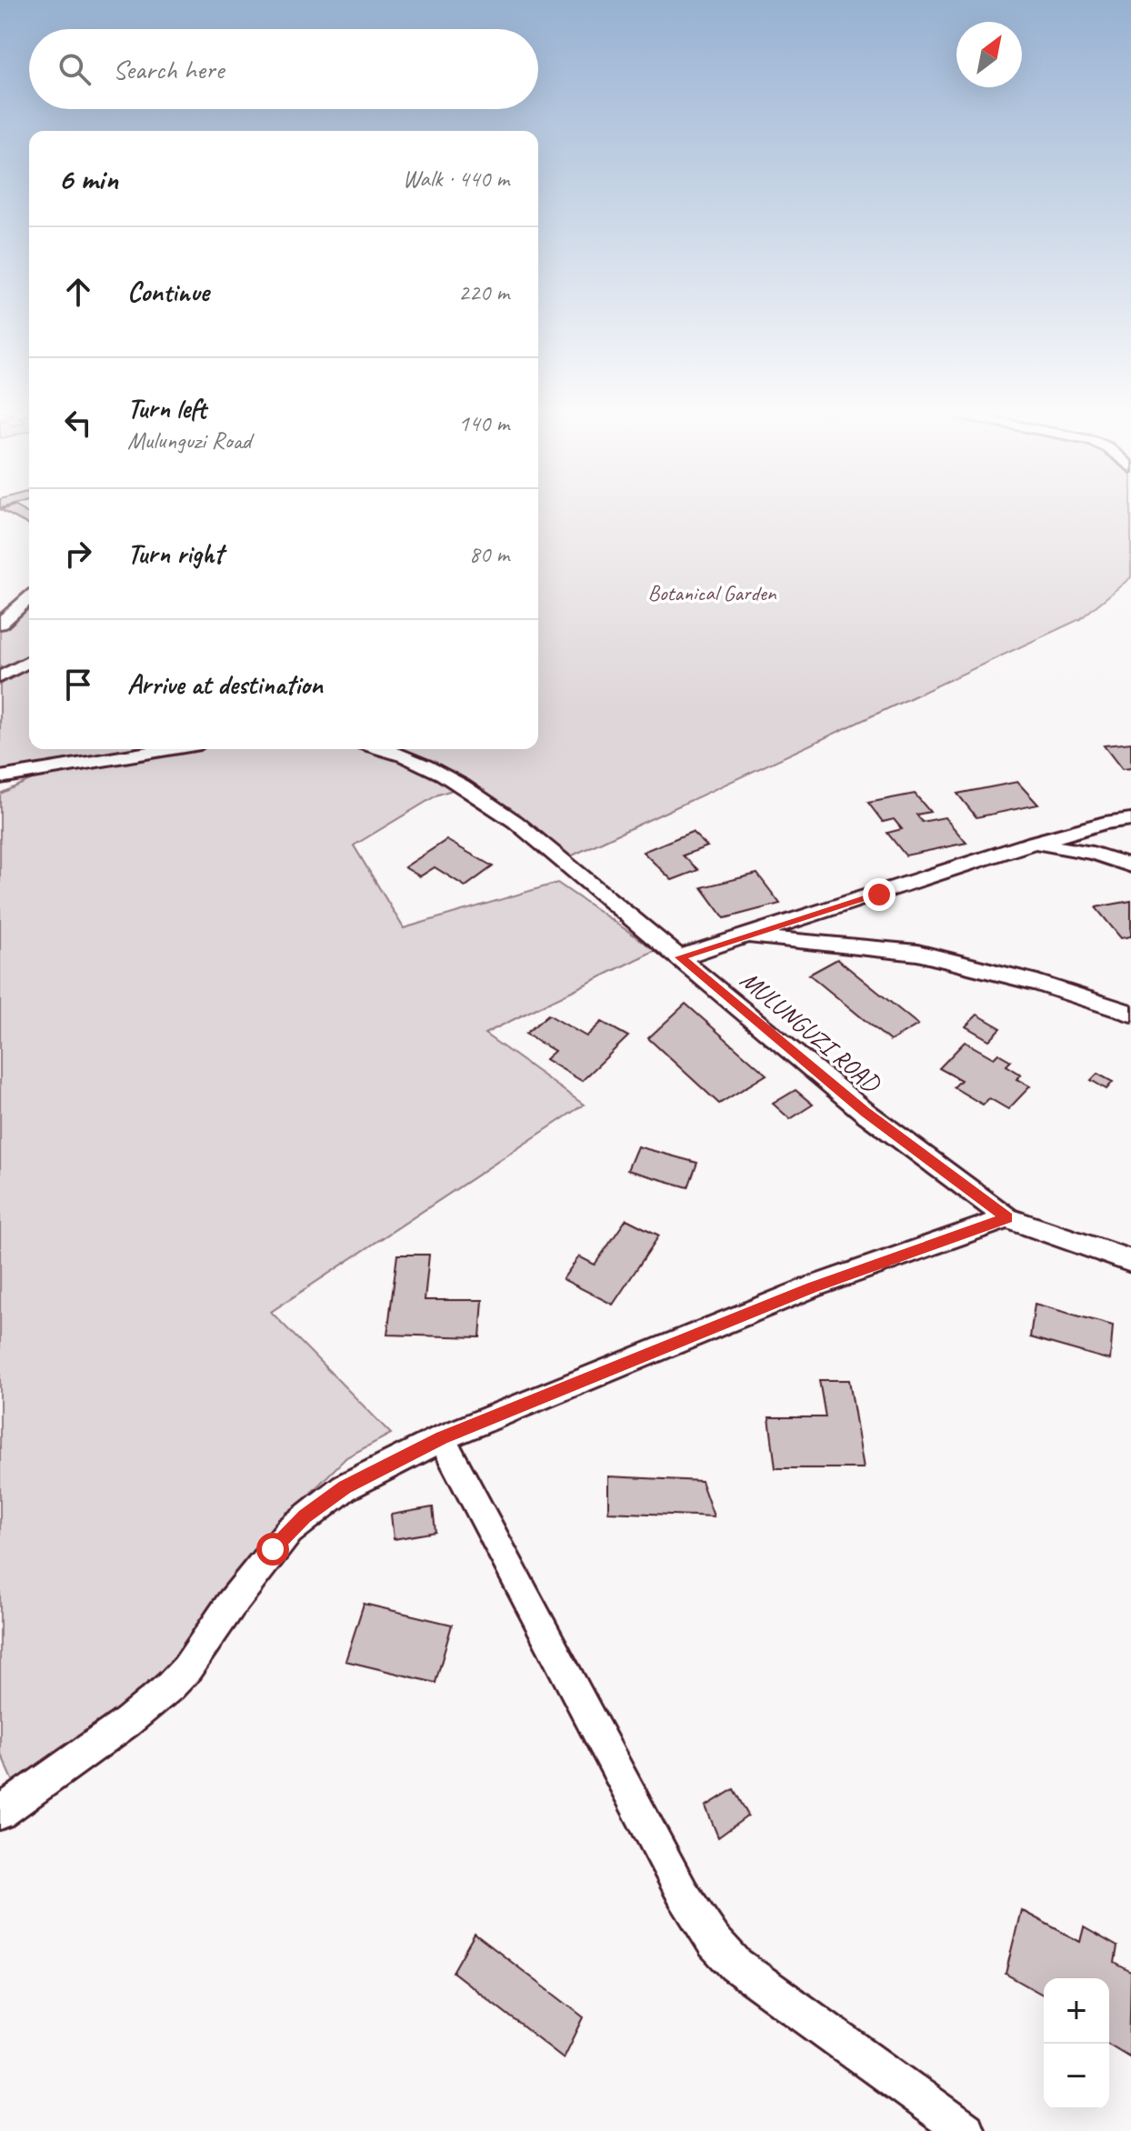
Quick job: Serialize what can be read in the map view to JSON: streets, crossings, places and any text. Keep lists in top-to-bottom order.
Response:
{
  "streets": {
    "street": ["MULUNGUZI ROAD"]
  },
  "parks": ["Botanical Garden"],
  "north": "top right",
  "page": {
    "search": "Search here",
    "heading": ["6 min", "Walk · 440 m"],
    "list": [
      ["Continue", "220 m"],
      ["Turn left", "Mulunguzi Road", "140 m"],
      ["Turn right", "80 m"],
      "Arrive at destination"
    ],
    "map_buttons": ["+", "−"]
  }
}
